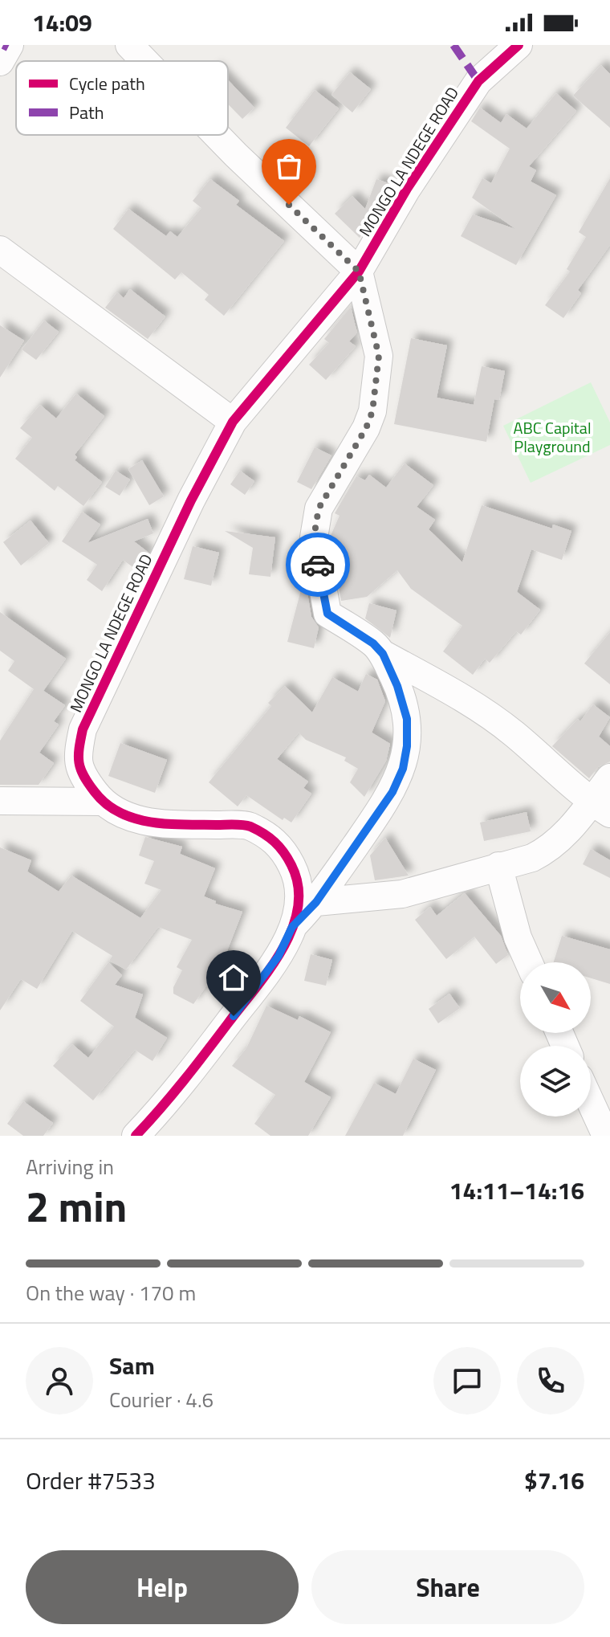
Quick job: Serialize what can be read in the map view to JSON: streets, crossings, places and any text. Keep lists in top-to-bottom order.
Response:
{
  "streets": {
    "street": ["MONGO LA NDEGE ROAD"]
  },
  "parks": ["ABC Capital Playground"],
  "legend": ["Cycle path", "Path"],
  "north": "bottom right",
  "page": {
    "status": "14:09",
    "heading": ["2 min", "Arriving in", "14:11–14:16"],
    "panel": [
      "Sam",
      "Courier · 4.6",
      "Order #7533",
      "$7.16"
    ],
    "bar": "On the way · 170 m",
    "buttons": ["Help", "Share"]
  }
}
